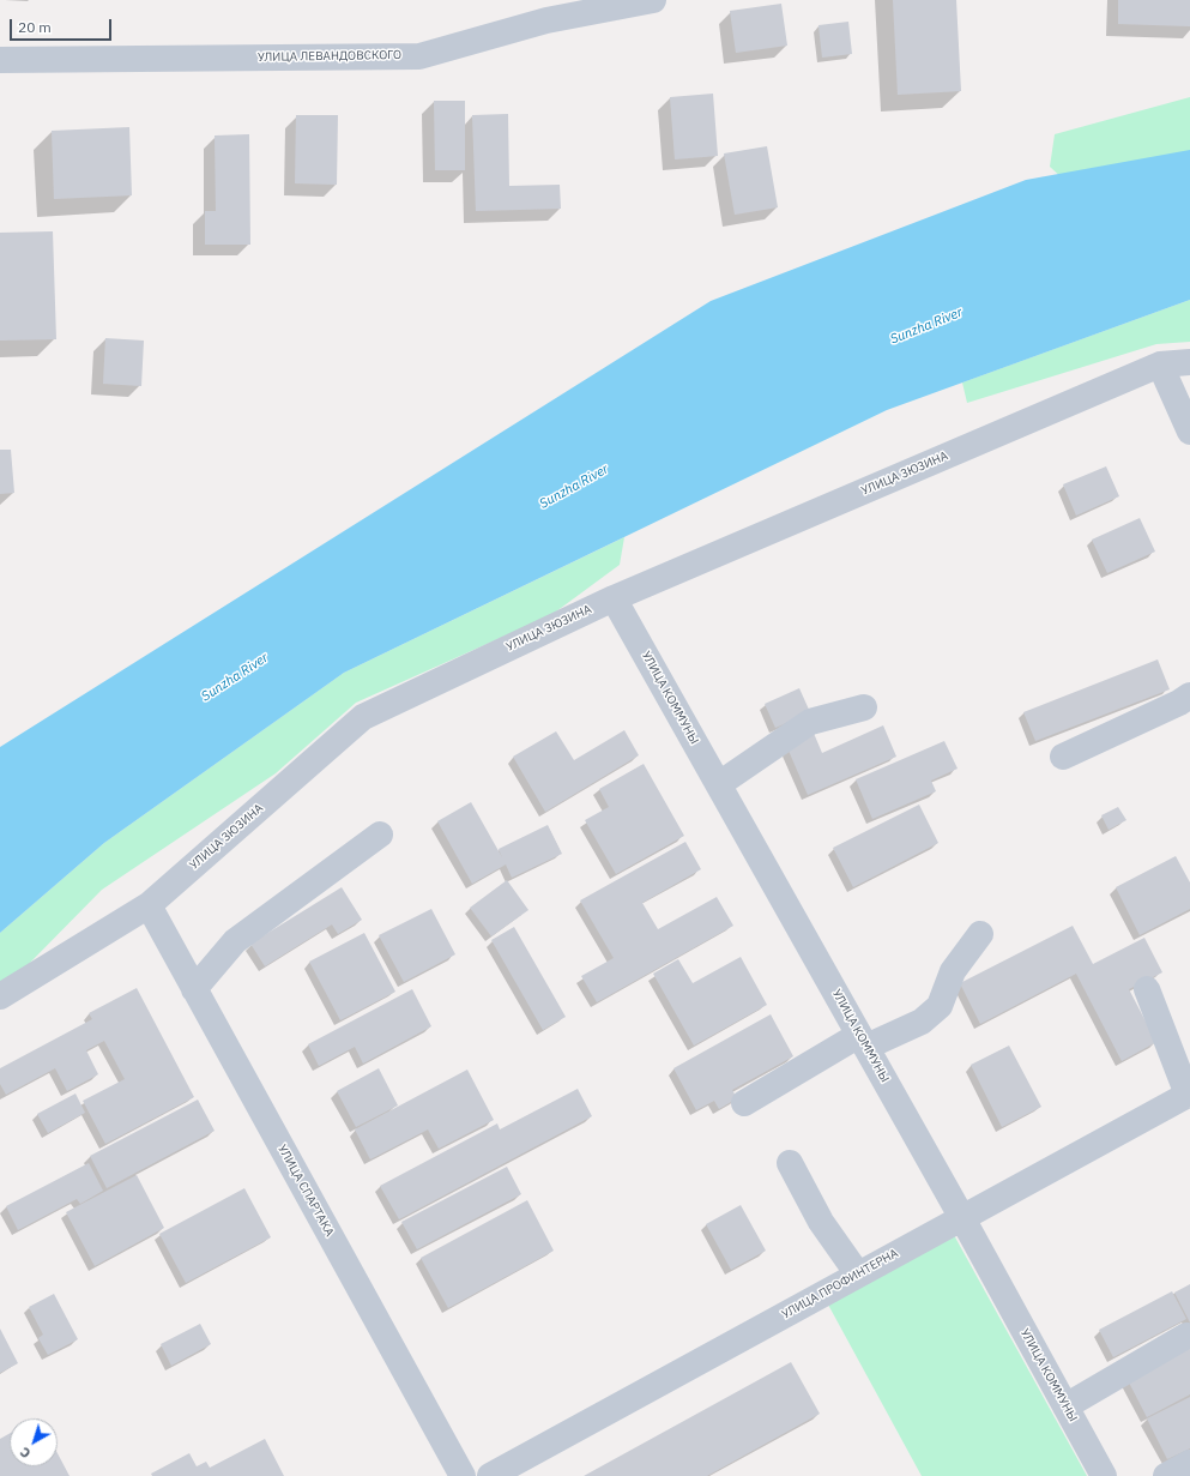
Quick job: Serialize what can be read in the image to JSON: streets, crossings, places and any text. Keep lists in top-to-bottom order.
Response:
{
  "streets": {
    "street": [
      "УЛИЦА ЛЕВАНДОВСКОГО",
      "УЛИЦА ЗЮЗИНА",
      "УЛИЦА КОММУНЫ",
      "УЛИЦА СПАРТАКА",
      "УЛИЦА ПРОФИНТЕРНА"
    ]
  },
  "crossings": [
    ["УЛИЦА ЗЮЗИНА", "УЛИЦА КОММУНЫ"],
    ["УЛИЦА ЗЮЗИНА", "УЛИЦА СПАРТАКА"],
    ["УЛИЦА КОММУНЫ", "УЛИЦА ПРОФИНТЕРНА"]
  ],
  "water": ["Sunzha River"],
  "scale_bar": "20 m",
  "north": "bottom left"
}
